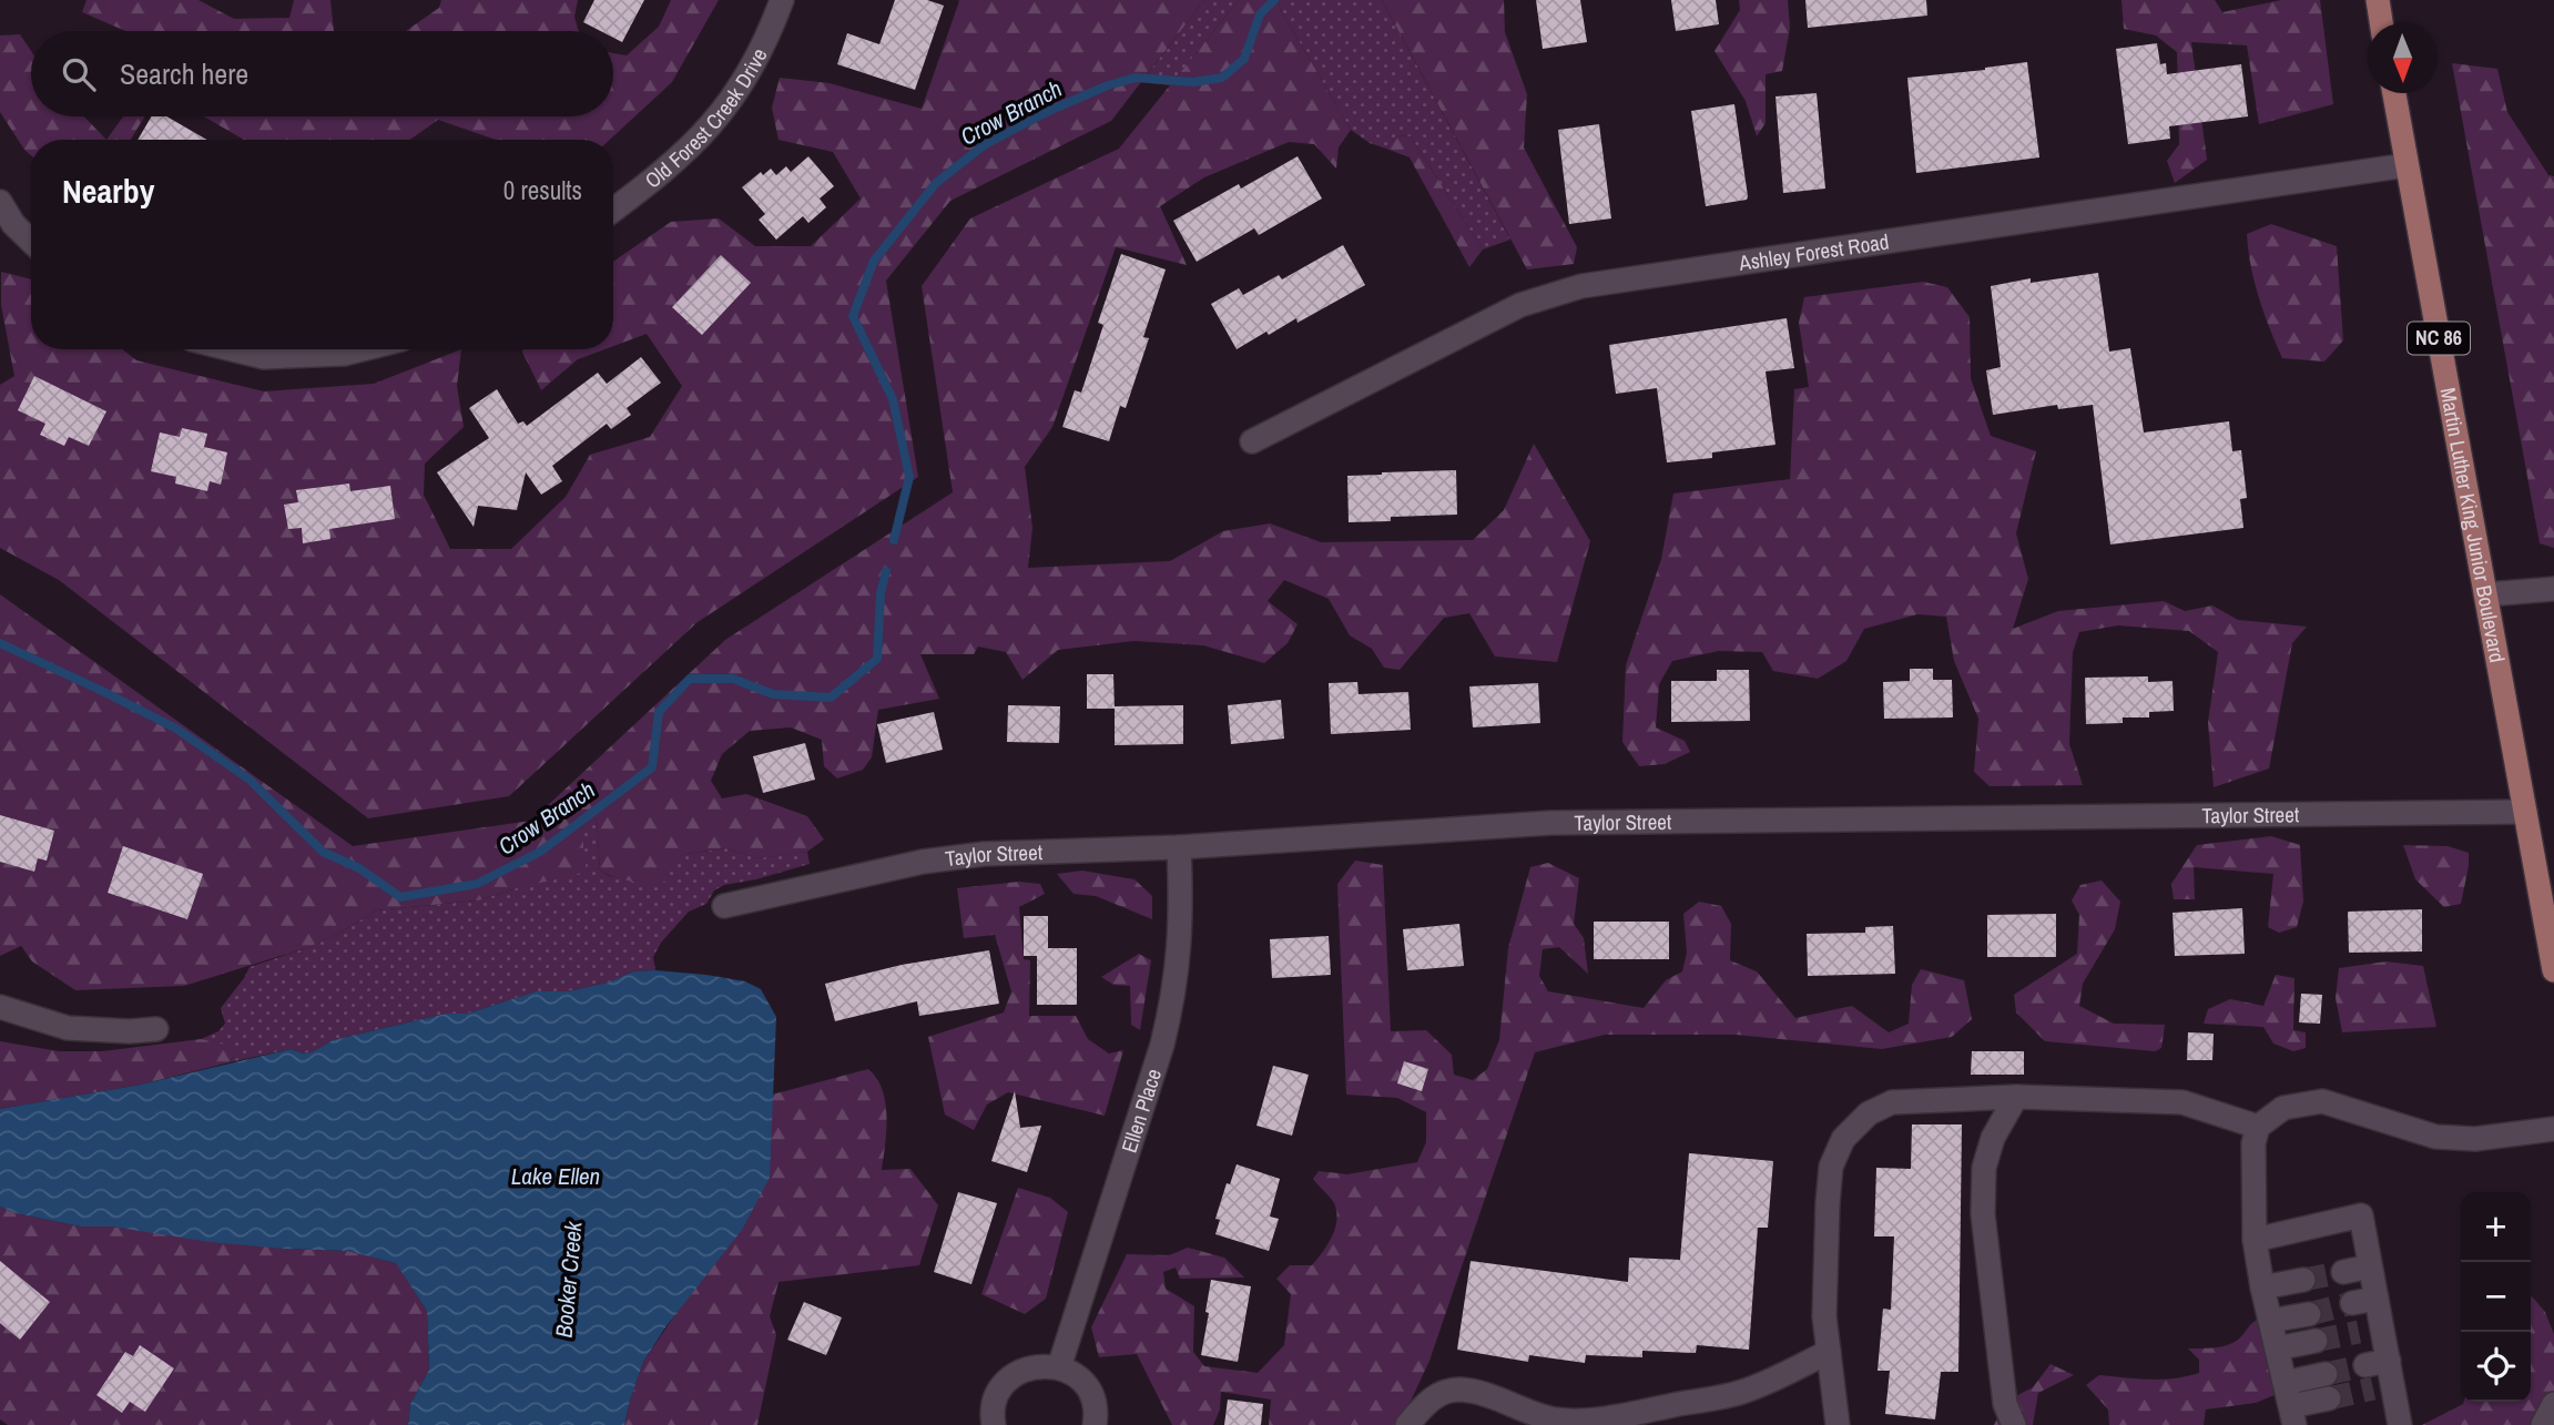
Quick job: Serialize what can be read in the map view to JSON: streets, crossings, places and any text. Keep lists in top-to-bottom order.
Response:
{
  "streets": {
    "main road": ["NC 86", "Martin Luther King Junior Boulevard"],
    "street": [
      "Old Forest Creek Drive",
      "Ashley Forest Road",
      "Taylor Street",
      "Ellen Place"
    ]
  },
  "crossings": [
    ["Ashley Forest Road", "Martin Luther King Junior Boulevard"],
    ["Martin Luther King Junior Boulevard", "Taylor Street"],
    ["Taylor Street", "Ellen Place"]
  ],
  "water": ["Crow Branch", "Lake Ellen", "Booker Creek"],
  "north": "bottom",
  "page": {
    "search": "Search here",
    "heading": ["Nearby", "0 results"],
    "map_buttons": ["+", "−"]
  }
}
